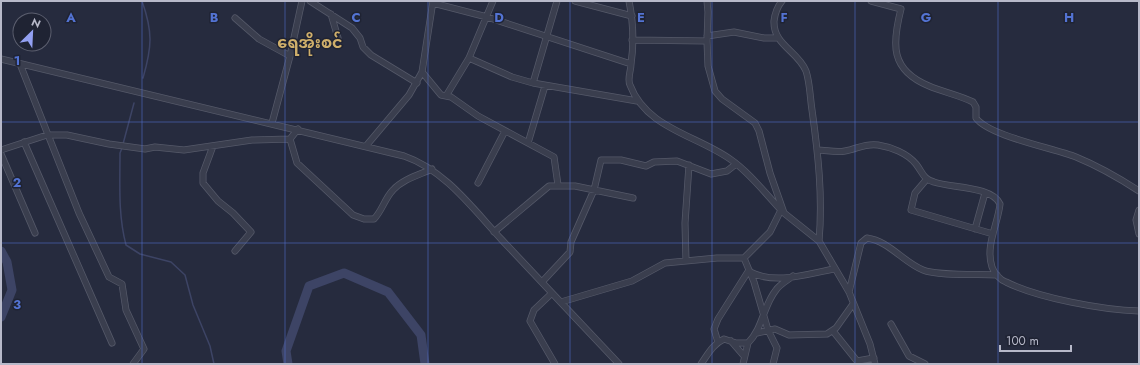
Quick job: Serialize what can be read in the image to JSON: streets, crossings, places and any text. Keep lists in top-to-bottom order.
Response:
{
  "districts": ["ရေအိုးစင်"],
  "scale_bar": "100 m",
  "north": "top right",
  "grid": {
    "columns": [
      "A",
      "B",
      "C",
      "D",
      "E",
      "F",
      "G",
      "H"
    ],
    "rows": ["1", "2", "3"]
  }
}
